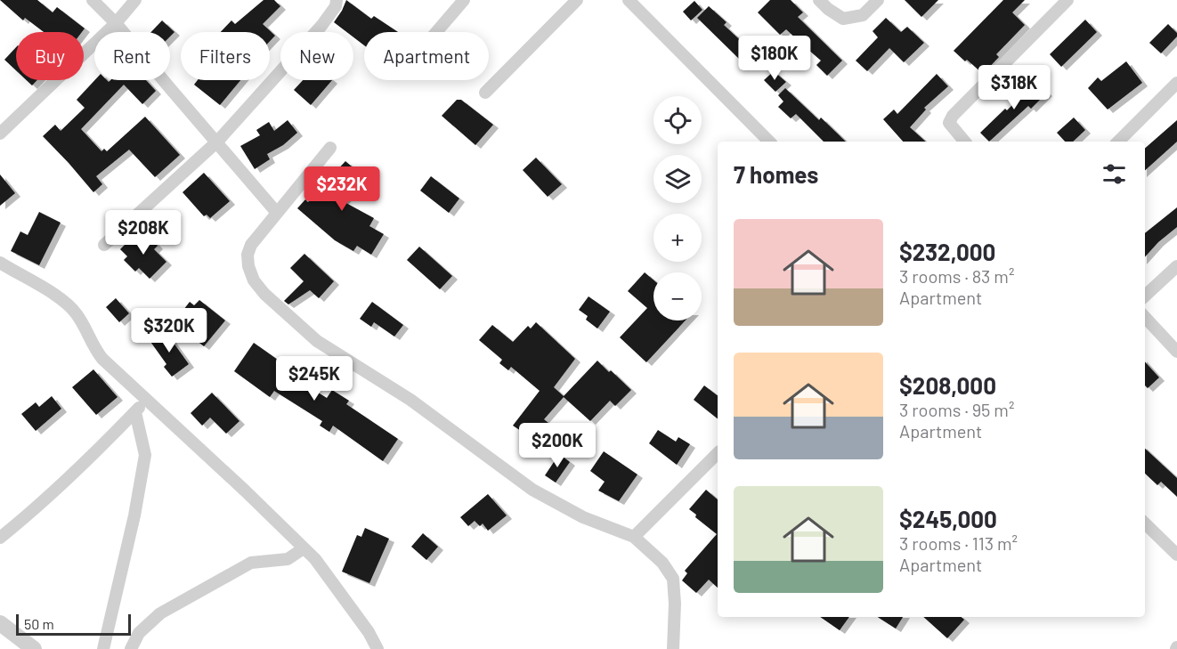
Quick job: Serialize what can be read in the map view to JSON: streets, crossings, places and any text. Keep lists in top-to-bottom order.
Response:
{
  "scale_bar": "50 m",
  "page": {
    "chip": [
      "Buy",
      "Rent",
      "Filters",
      "New",
      "Apartment"
    ],
    "price": [
      "$180K",
      "$318K",
      "$232K",
      "$208K",
      "$320K",
      "$245K",
      "$200K"
    ],
    "map_buttons": ["+", "−"],
    "heading": "7 homes",
    "list": [
      {
        "name": "$232,000",
        "note": "3 rooms · 83 m² · Apartment"
      },
      {
        "name": "$208,000",
        "note": "3 rooms · 95 m² · Apartment"
      },
      {
        "name": "$245,000",
        "note": "3 rooms · 113 m² · Apartment"
      }
    ],
    "scale": "50 m"
  }
}
